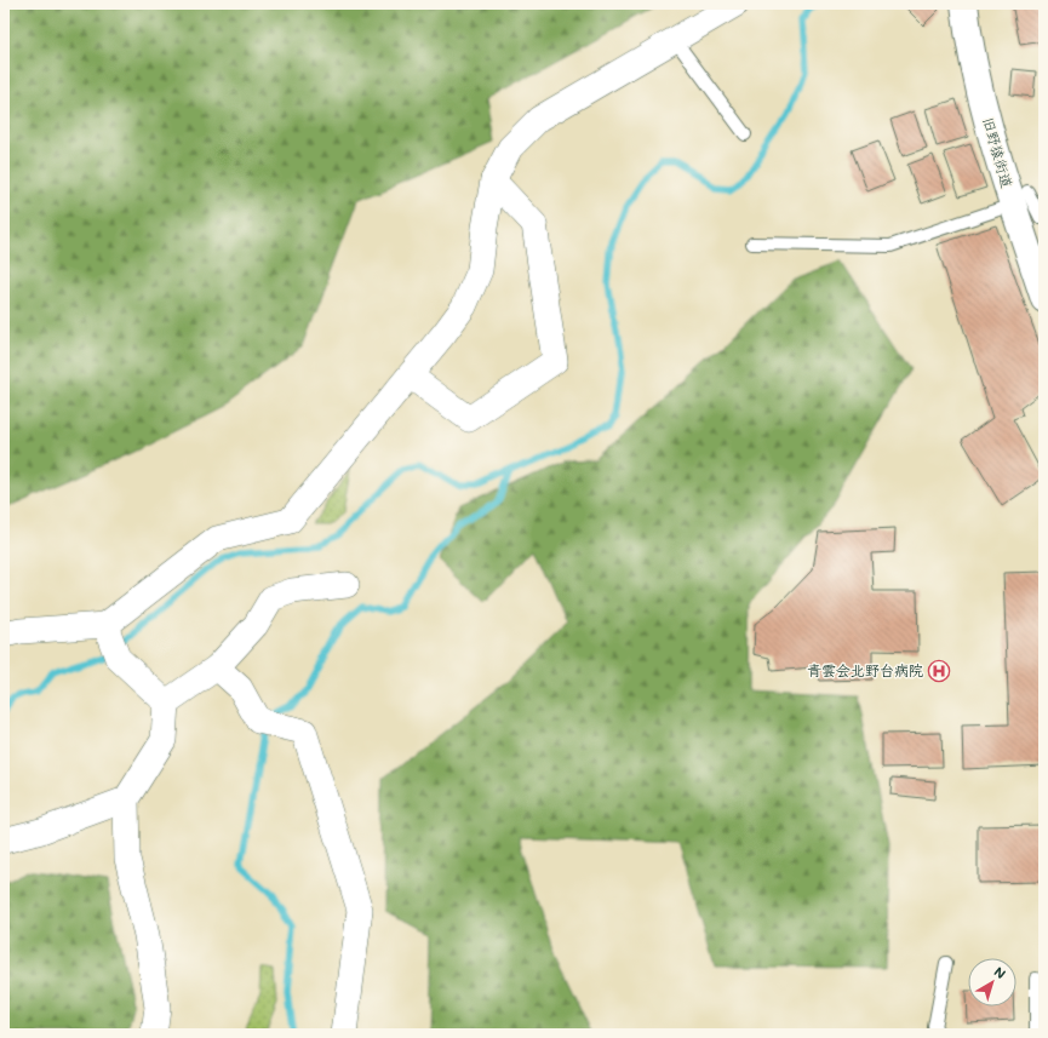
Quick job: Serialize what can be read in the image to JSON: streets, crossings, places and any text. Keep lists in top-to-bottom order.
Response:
{
  "streets": {
    "street": ["旧野猿街道"]
  },
  "places": {
    "hospital": ["青雲会北野台病院"]
  },
  "north": "top right"
}
